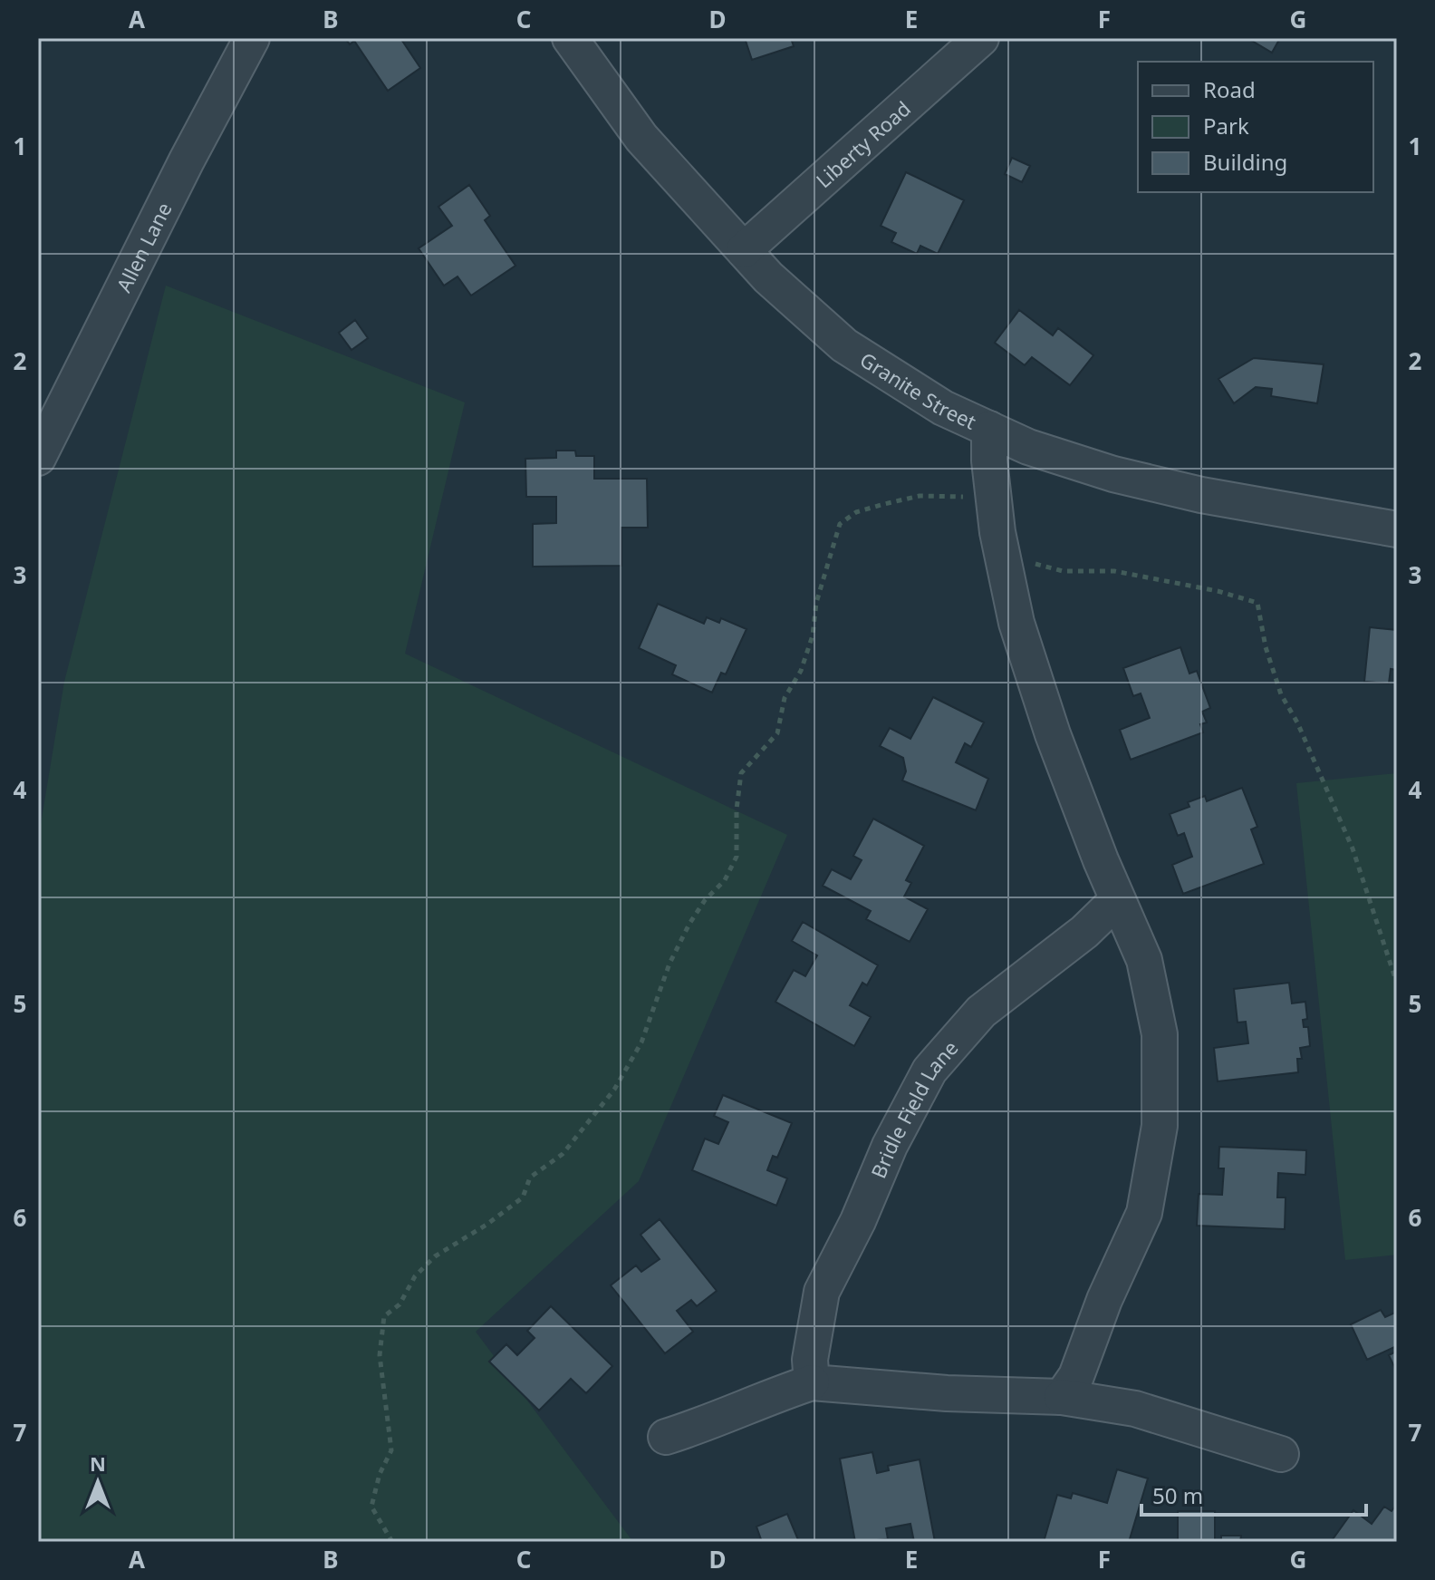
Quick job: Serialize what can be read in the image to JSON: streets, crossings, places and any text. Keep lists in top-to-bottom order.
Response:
{
  "streets": {
    "street": [
      "Liberty Road",
      "Allen Lane",
      "Granite Street",
      "Bridle Field Lane"
    ]
  },
  "crossings": [
    ["Liberty Road", "Granite Street"]
  ],
  "legend": ["Road", "Park", "Building"],
  "scale_bar": "50 m",
  "north": "top",
  "grid": {
    "columns": [
      "A",
      "B",
      "C",
      "D",
      "E",
      "F",
      "G"
    ],
    "rows": [
      "1",
      "2",
      "3",
      "4",
      "5",
      "6",
      "7"
    ]
  }
}
